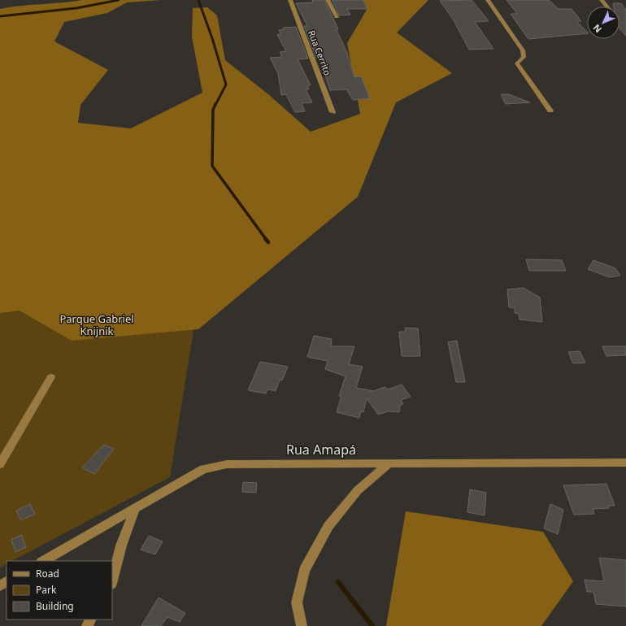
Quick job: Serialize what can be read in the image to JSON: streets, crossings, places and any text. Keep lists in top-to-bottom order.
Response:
{
  "streets": {
    "street": ["Rua Cerrito", "Rua Amapá"]
  },
  "parks": ["Parque Gabriel Knijnik"],
  "legend": ["Road", "Park", "Building"],
  "north": "bottom left"
}
